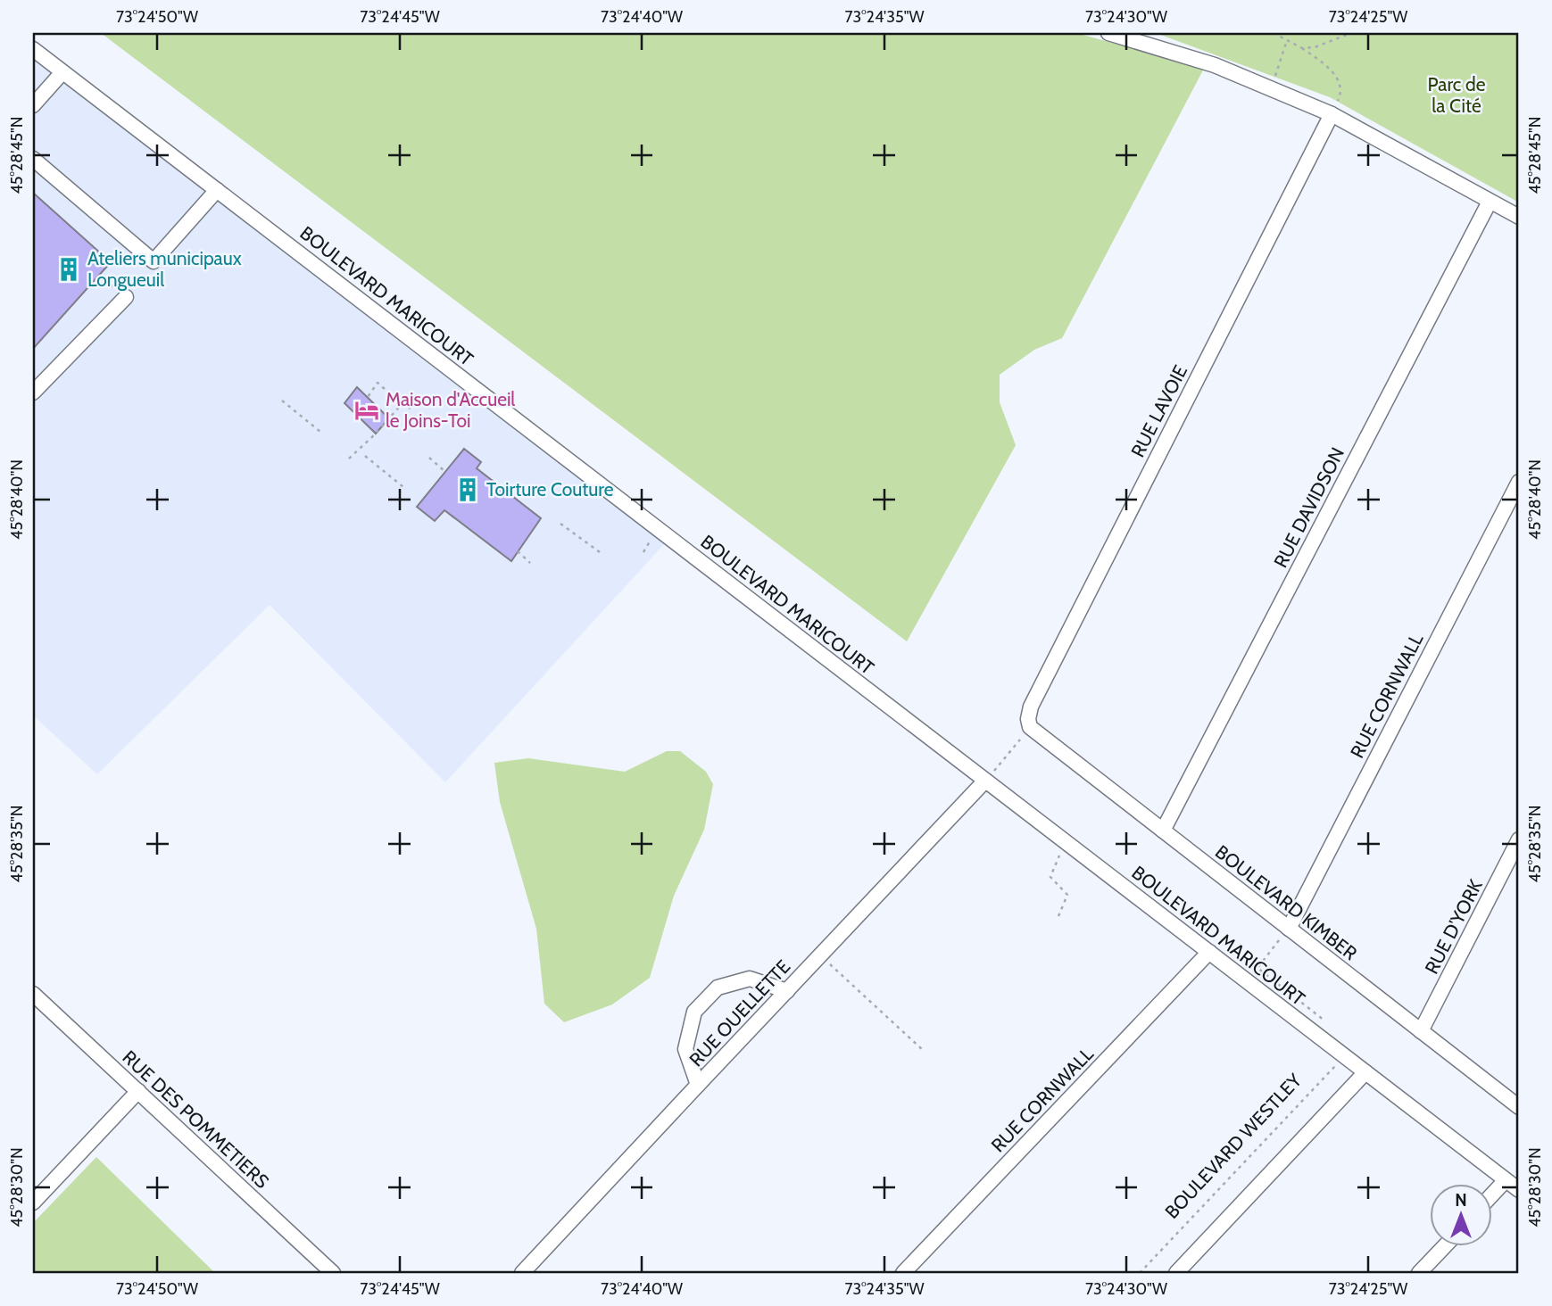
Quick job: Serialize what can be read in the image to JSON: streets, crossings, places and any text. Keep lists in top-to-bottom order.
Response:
{
  "streets": {
    "street": [
      "BOULEVARD MARICOURT",
      "RUE LAVOIE",
      "RUE DAVIDSON",
      "RUE CORNWALL",
      "BOULEVARD KIMBER",
      "RUE D'YORK",
      "RUE OUELLETTE",
      "RUE DES POMMETIERS"
    ],
    "path": ["BOULEVARD WESTLEY"]
  },
  "crossings": [
    ["BOULEVARD MARICOURT", "RUE CORNWALL"],
    ["BOULEVARD MARICOURT", "RUE OUELLETTE"],
    ["BOULEVARD MARICOURT", "BOULEVARD WESTLEY"],
    ["RUE LAVOIE", "BOULEVARD KIMBER"],
    ["RUE DAVIDSON", "BOULEVARD KIMBER"],
    ["RUE CORNWALL", "BOULEVARD KIMBER"],
    ["BOULEVARD KIMBER", "RUE D'YORK"]
  ],
  "parks": ["Parc de la Cité"],
  "places": {
    "building": ["Ateliers municipaux Longueuil", "Toirture Couture"],
    "hotel": ["Maison d'Accueil le Joins-Toi"]
  },
  "north": "top",
  "coordinates": [
    "73°24'50\"W",
    "73°24'45\"W",
    "73°24'40\"W",
    "73°24'35\"W",
    "73°24'30\"W",
    "73°24'25\"W",
    "45°28'45\"N",
    "45°28'40\"N",
    "45°28'35\"N",
    "45°28'30\"N"
  ]
}
